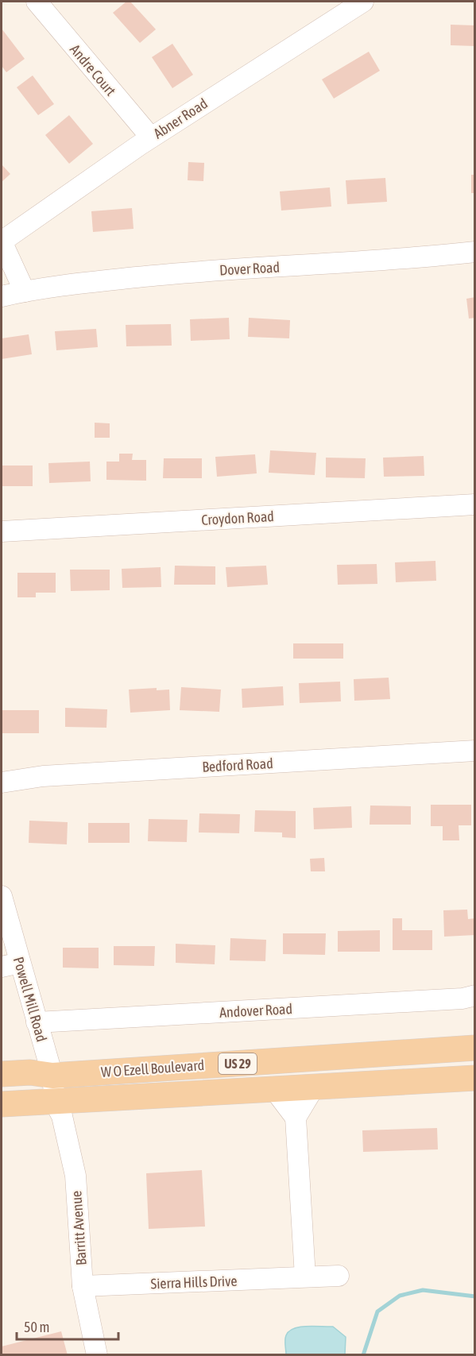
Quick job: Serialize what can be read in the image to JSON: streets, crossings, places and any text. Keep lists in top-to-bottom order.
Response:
{
  "streets": {
    "main road": ["US 29", "W O Ezell Boulevard"],
    "street": [
      "Andre Court",
      "Abner Road",
      "Dover Road",
      "Croydon Road",
      "Bedford Road",
      "Powell Mill Road",
      "Andover Road",
      "Barritt Avenue",
      "Sierra Hills Drive"
    ]
  },
  "crossings": [
    ["Andre Court", "Abner Road"],
    ["Powell Mill Road", "Andover Road"],
    ["Powell Mill Road", "W O Ezell Boulevard"],
    ["Powell Mill Road", "Barritt Avenue"],
    ["W O Ezell Boulevard", "Barritt Avenue"],
    ["Barritt Avenue", "Sierra Hills Drive"]
  ],
  "scale_bar": "50 m"
}
